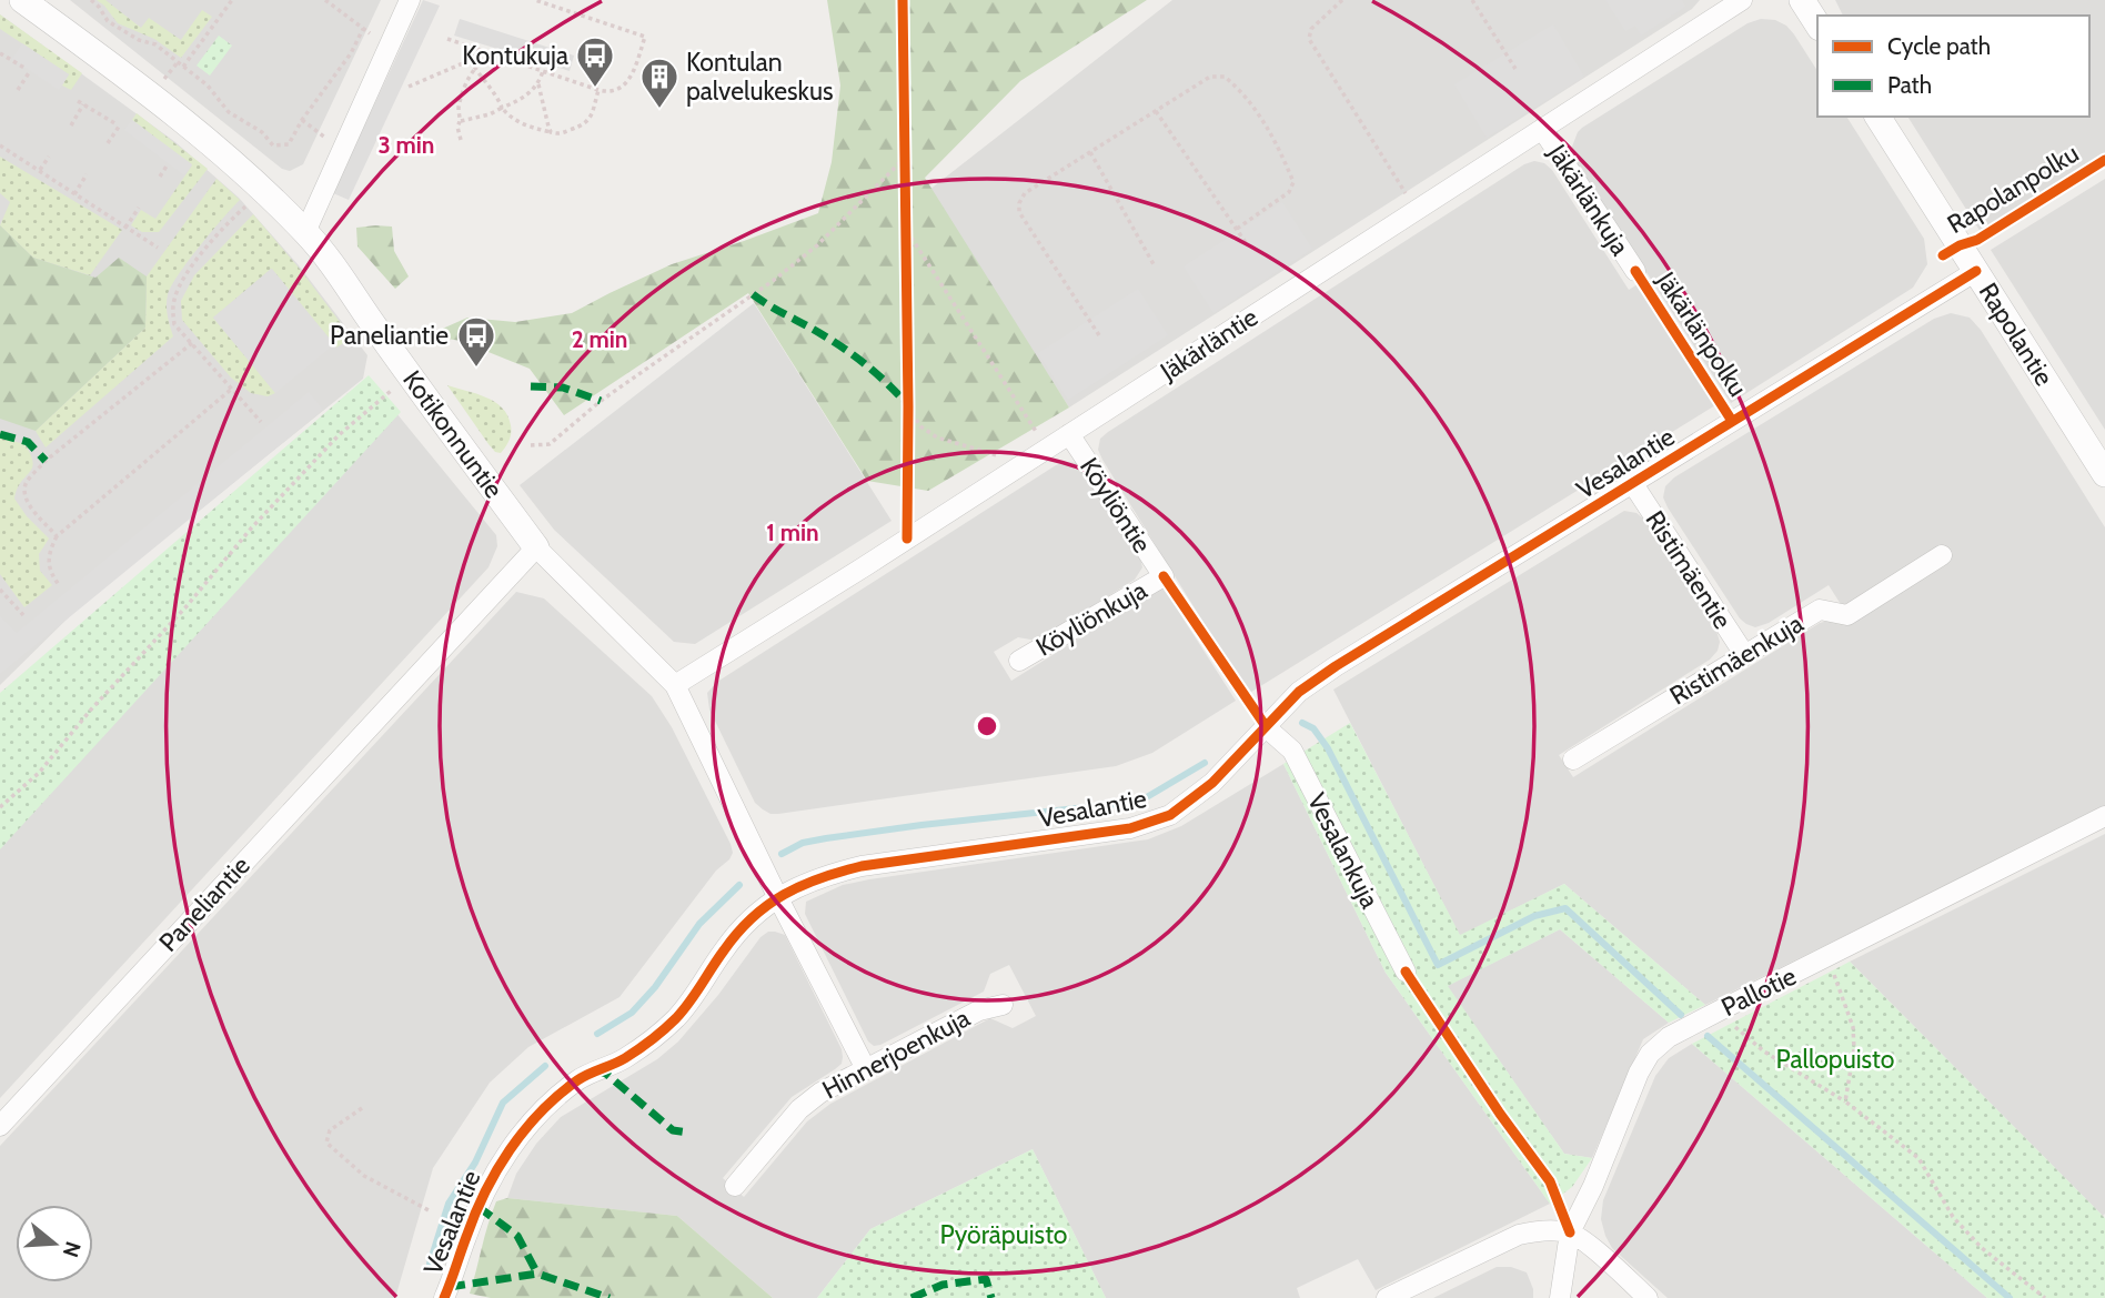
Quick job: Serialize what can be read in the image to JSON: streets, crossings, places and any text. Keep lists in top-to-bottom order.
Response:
{
  "streets": {
    "street": [
      "Jäkärlänkuja",
      "Rapolantie",
      "Jäkärläntie",
      "Kotikonnuntie",
      "Vesalantie",
      "Köyliöntie",
      "Ristimäentie",
      "Köyliönkuja",
      "Ristimäenkuja",
      "Vesalankuja",
      "Paneliantie",
      "Pallotie",
      "Hinnerjoenkuja"
    ],
    "cycle path": ["Rapolanpolku", "Jäkärlänpolku"]
  },
  "crossings": [
    ["Jäkärlänkuja", "Jäkärläntie"],
    ["Rapolantie", "Vesalantie"],
    ["Jäkärläntie", "Kotikonnuntie"],
    ["Jäkärläntie", "Köyliöntie"],
    ["Kotikonnuntie", "Vesalantie"],
    ["Kotikonnuntie", "Paneliantie"],
    ["Kotikonnuntie", "Hinnerjoenkuja"],
    ["Vesalantie", "Ristimäentie"],
    ["Köyliöntie", "Köyliönkuja"],
    ["Ristimäentie", "Ristimäenkuja"]
  ],
  "parks": ["Pallopuisto", "Pyöräpuisto"],
  "places": {
    "bus stop": ["Kontukuja", "Paneliantie"],
    "building": ["Kontulan palvelukeskus"]
  },
  "legend": ["Cycle path", "Path"],
  "north": "right",
  "rings": ["3 min", "2 min", "1 min"]
}
